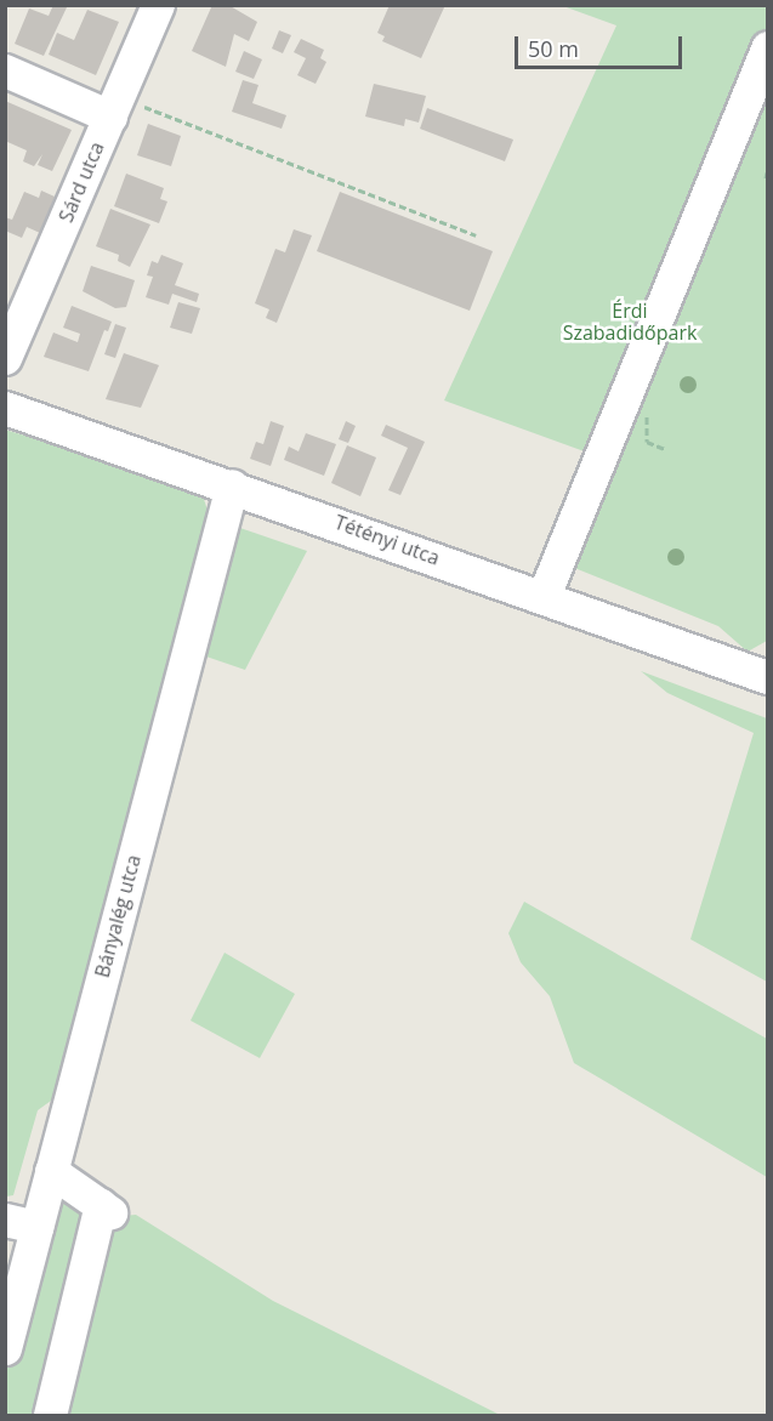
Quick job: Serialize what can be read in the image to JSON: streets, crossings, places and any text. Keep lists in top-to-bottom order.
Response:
{
  "streets": {
    "street": ["Sárd utca", "Tétényi utca", "Bányalég utca"]
  },
  "crossings": [
    ["Tétényi utca", "Bányalég utca"]
  ],
  "parks": ["Érdi Szabadidőpark"],
  "scale_bar": "50 m"
}
